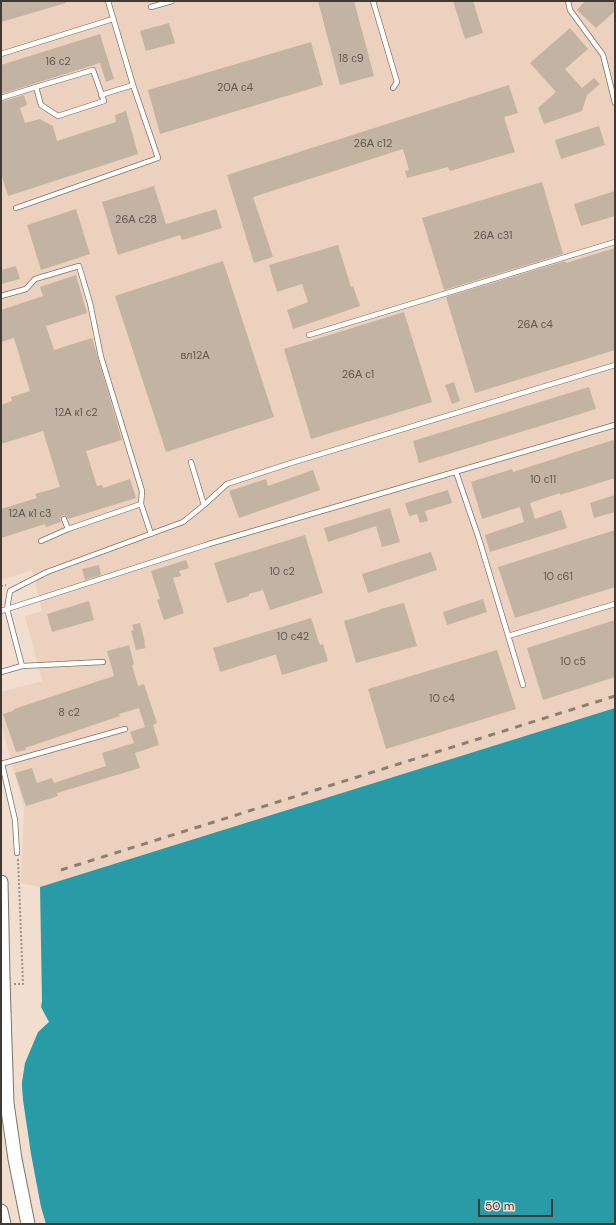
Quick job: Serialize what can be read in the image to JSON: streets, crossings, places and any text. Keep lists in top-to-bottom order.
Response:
{
  "house_numbers": [
    "18 с9",
    "16 с2",
    "20А с4",
    "26А с12",
    "26А с28",
    "26А с31",
    "26А с4",
    "вл12А",
    "26А с1",
    "12А к1 с2",
    "10 с11",
    "12А к1 с3",
    "10 с2",
    "10 с61",
    "10 с42",
    "10 с5",
    "10 с4",
    "8 с2"
  ],
  "scale_bar": "50 m"
}
